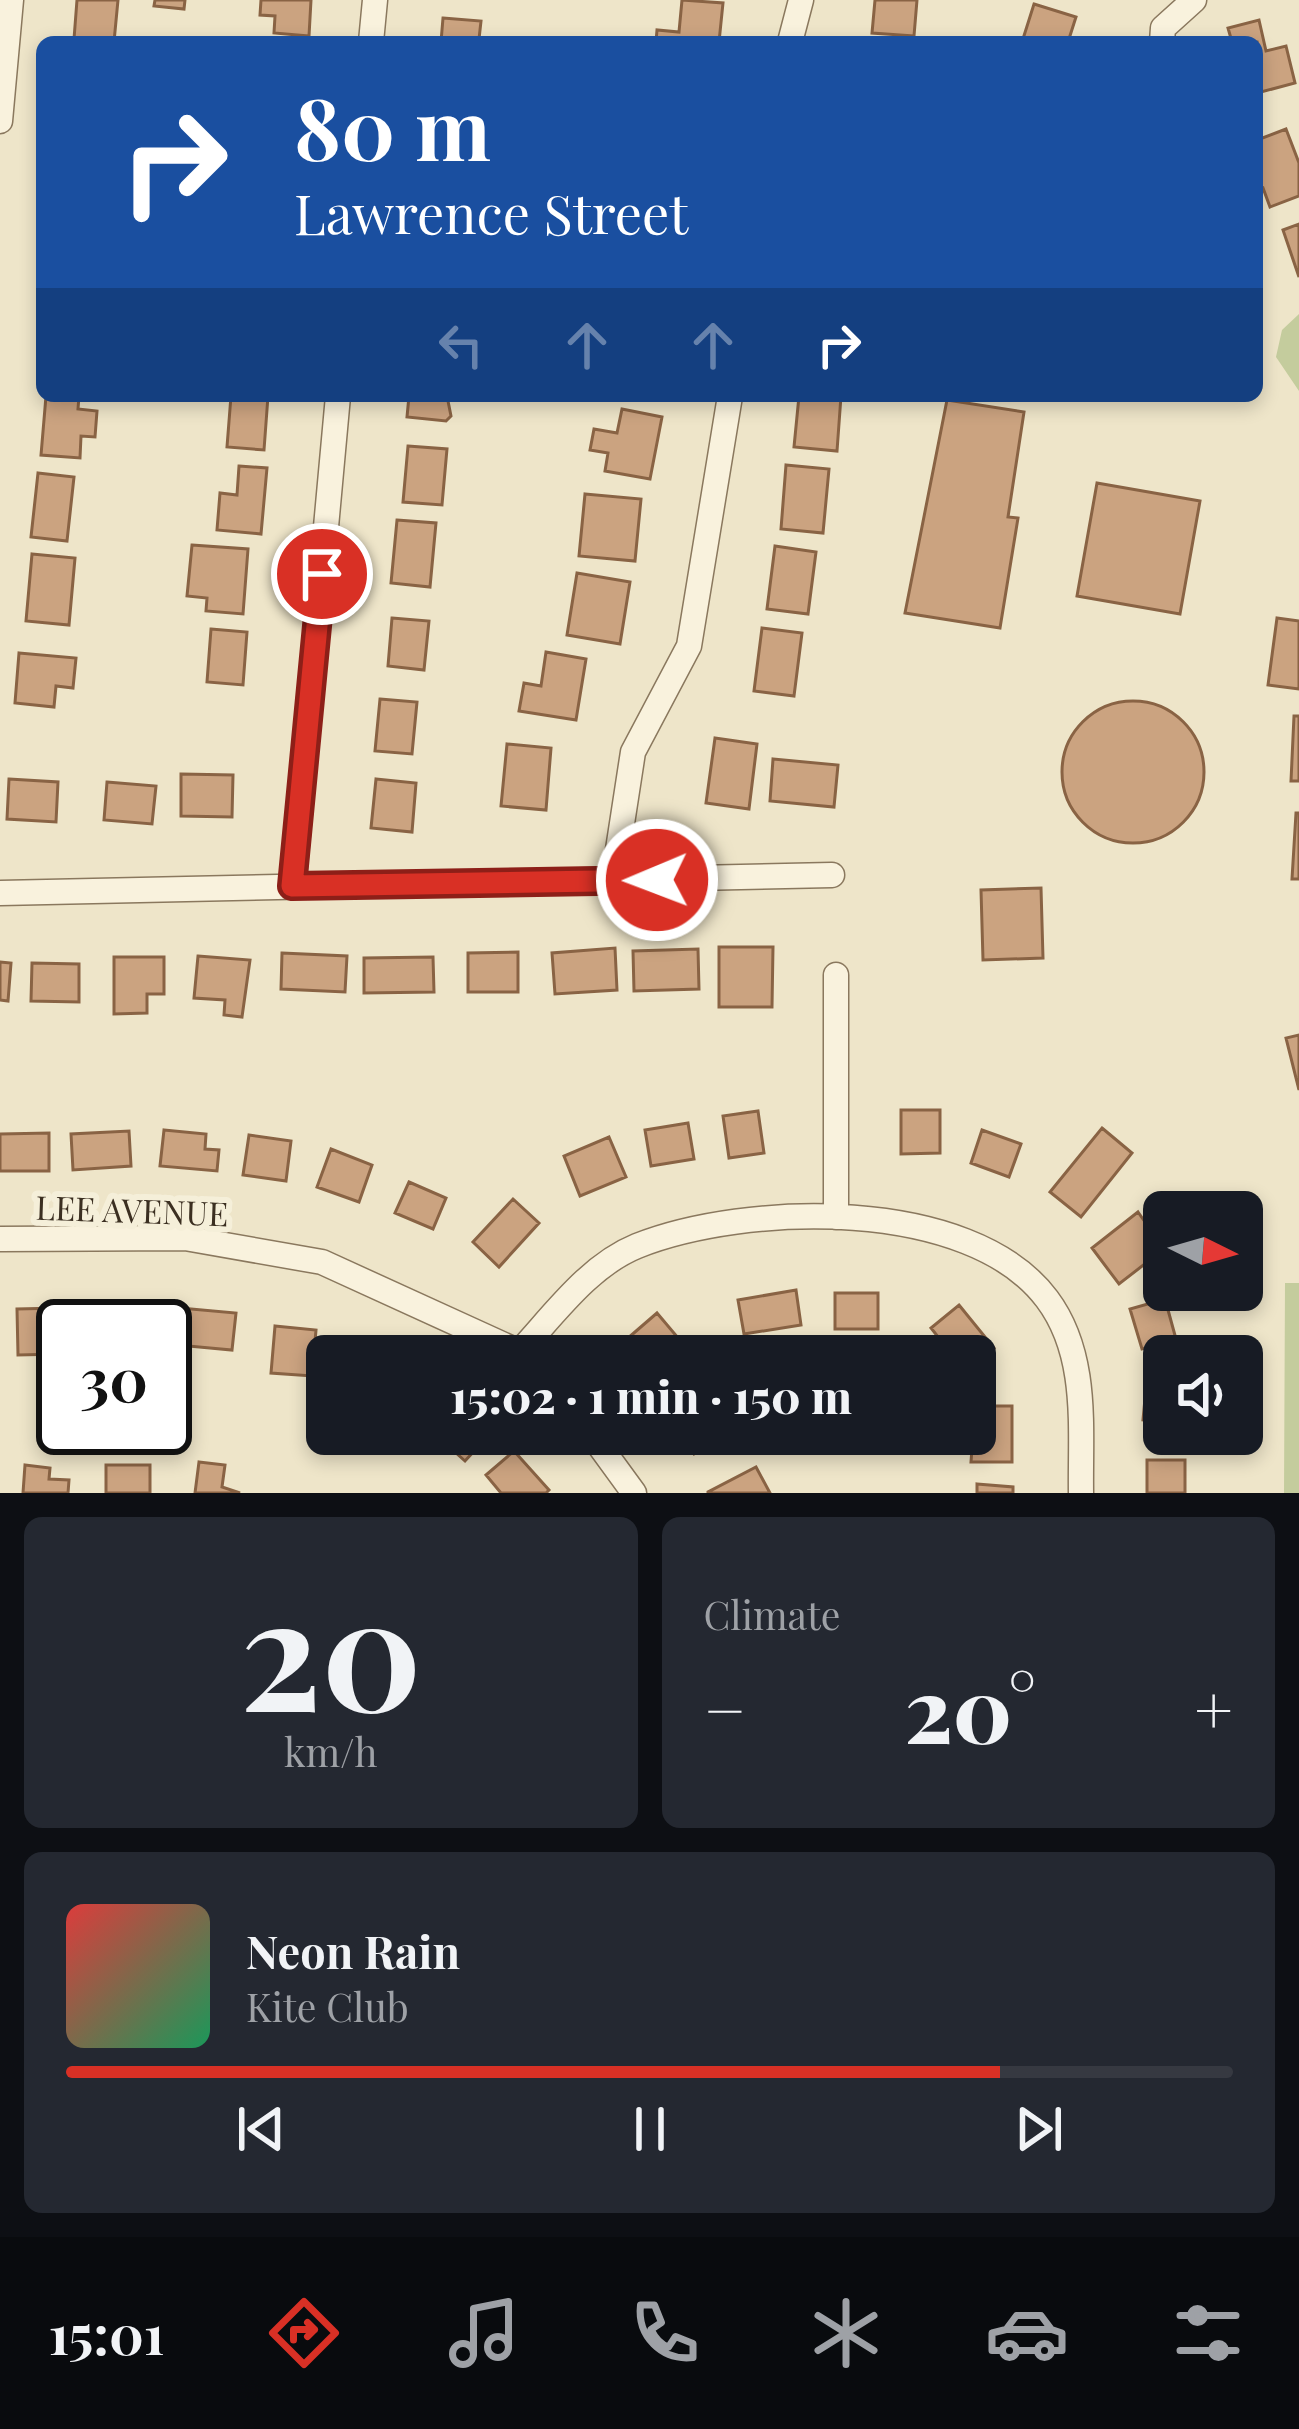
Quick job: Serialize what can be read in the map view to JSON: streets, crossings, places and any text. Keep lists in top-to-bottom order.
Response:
{
  "streets": {
    "street": ["LEE AVENUE"]
  },
  "north": "right",
  "page": {
    "turn": ["80 m", "Lawrence Street"],
    "limit": "30",
    "trip": "15:02 · 1 min · 150 m",
    "tile": [
      ["20", "km/h"],
      "Climate"
    ],
    "heat": ["−", "20°", "+"],
    "song": ["Neon Rain", "Kite Club"],
    "tabs": "15:01"
  }
}
